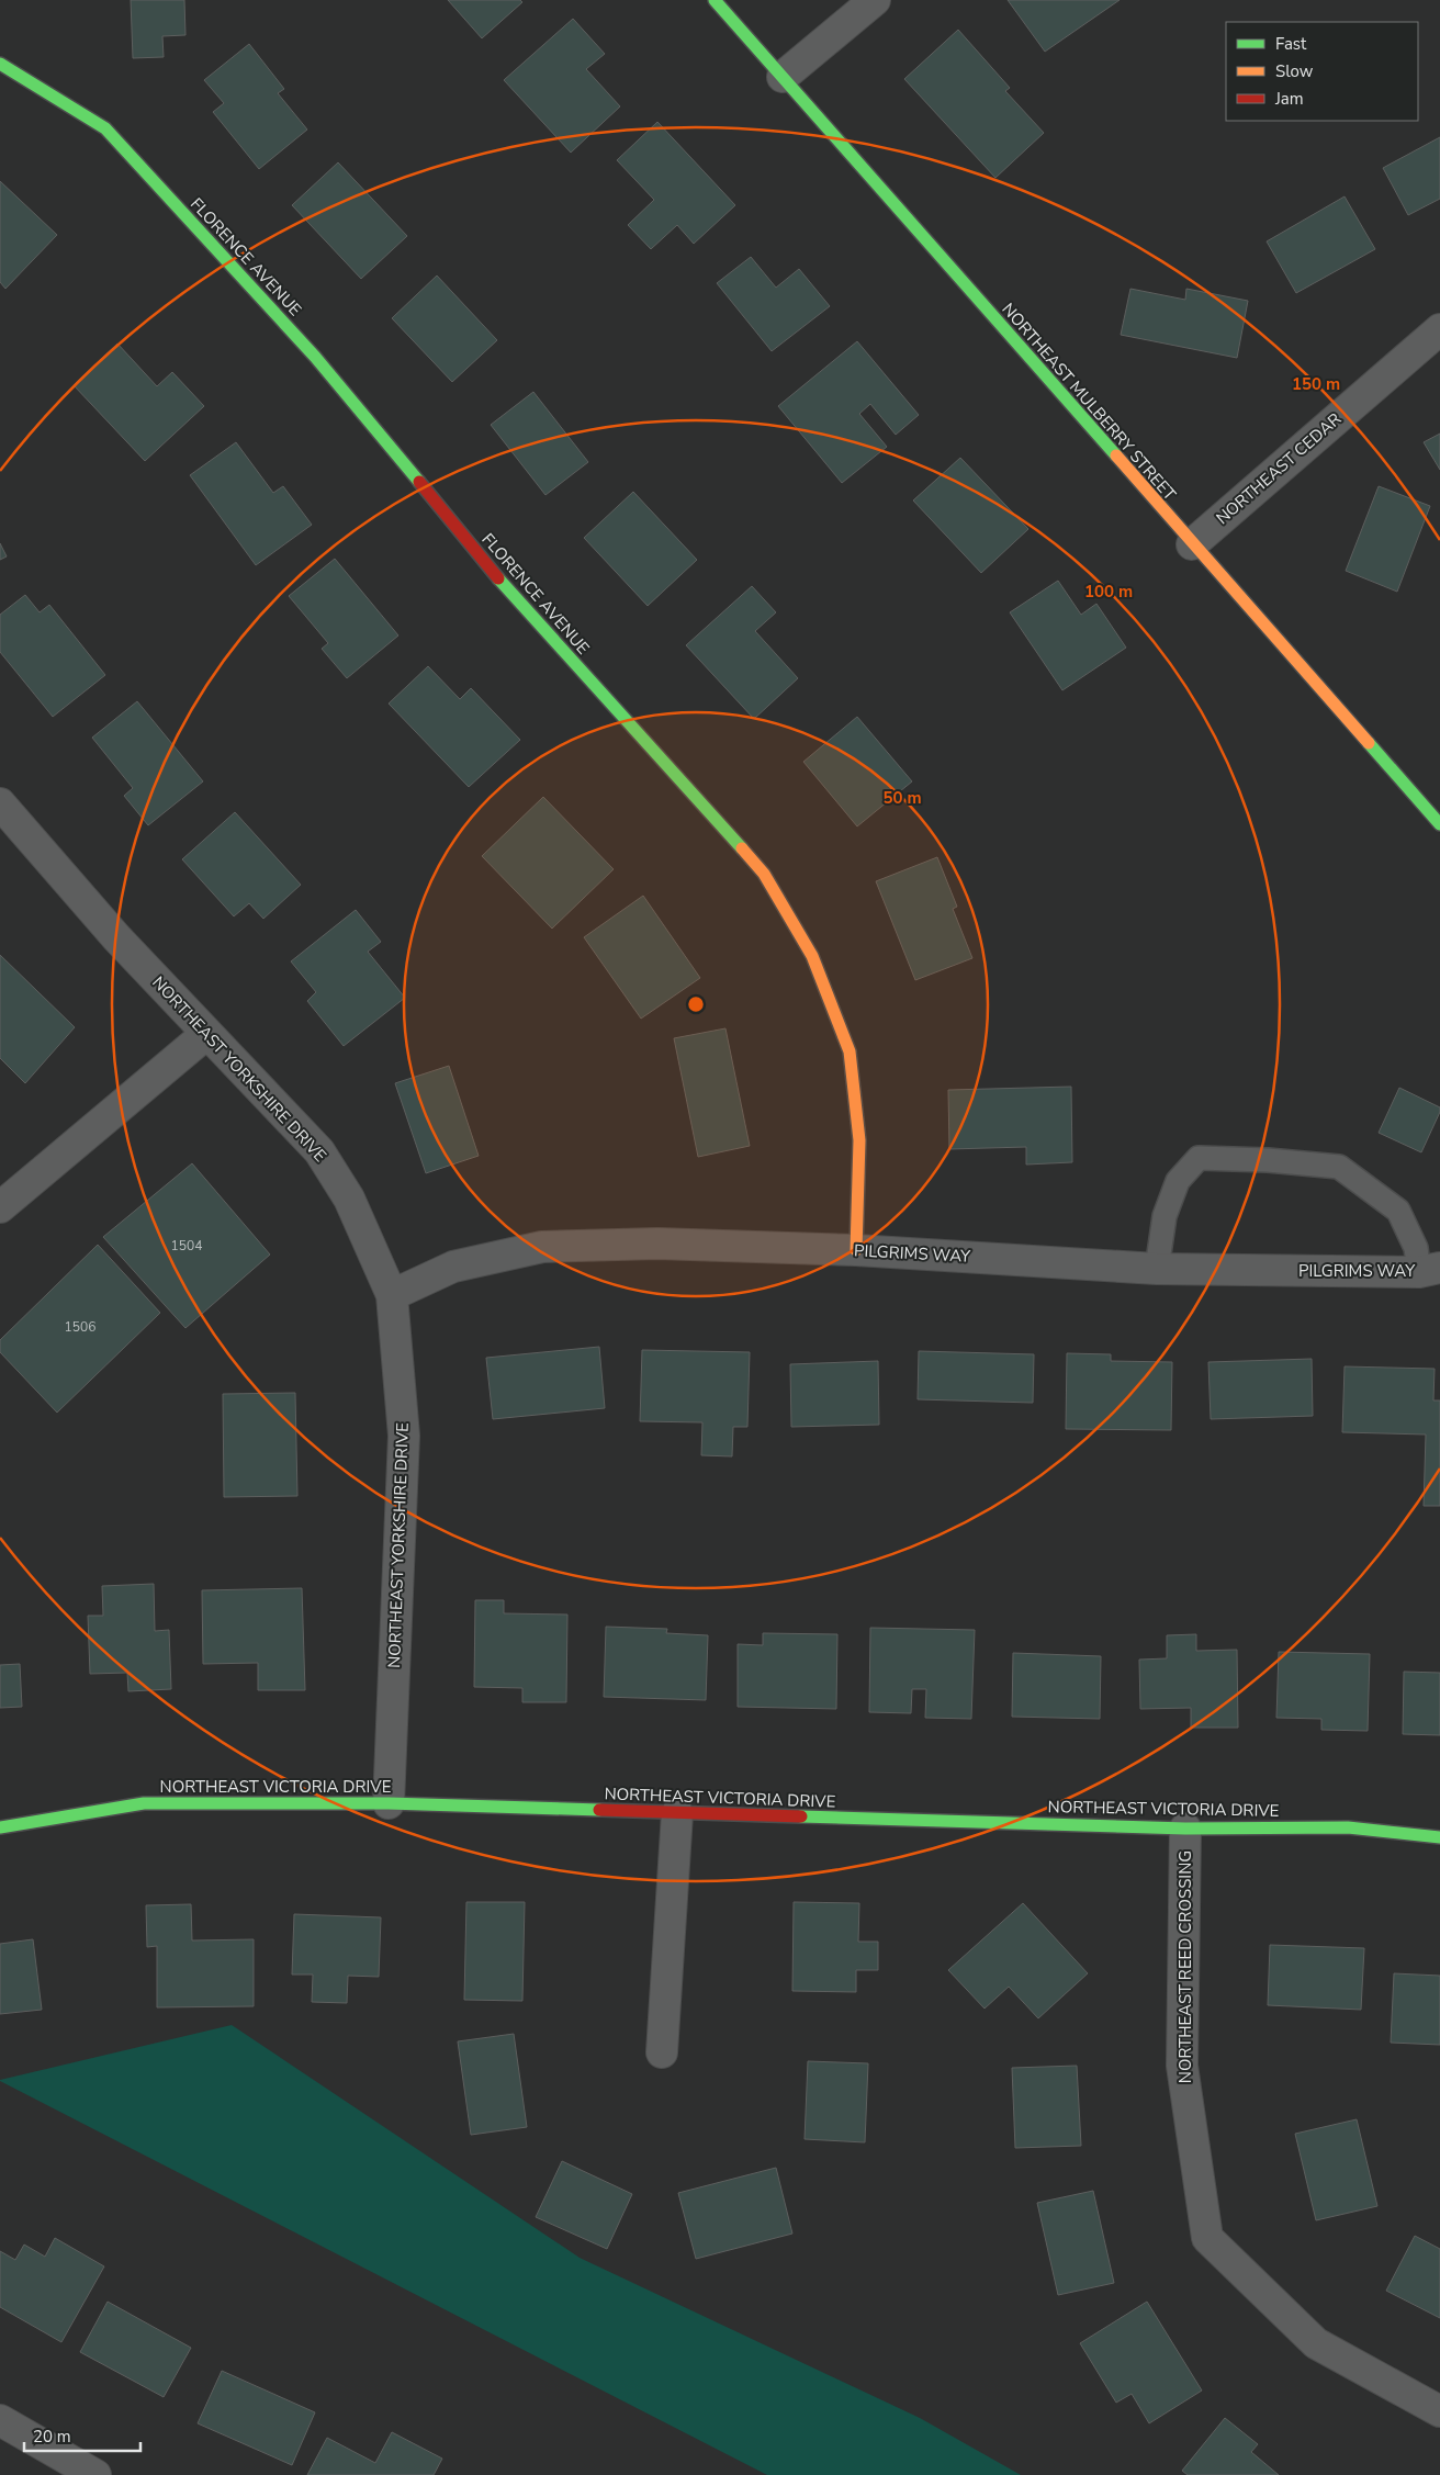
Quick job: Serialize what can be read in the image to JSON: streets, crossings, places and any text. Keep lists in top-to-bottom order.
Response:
{
  "streets": {
    "street": [
      "FLORENCE AVENUE",
      "NORTHEAST MULBERRY STREET",
      "NORTHEAST CEDAR",
      "NORTHEAST YORKSHIRE DRIVE",
      "PILGRIMS WAY",
      "NORTHEAST VICTORIA DRIVE",
      "NORTHEAST REED CROSSING"
    ]
  },
  "crossings": [
    ["FLORENCE AVENUE", "PILGRIMS WAY"],
    ["NORTHEAST MULBERRY STREET", "NORTHEAST CEDAR"],
    ["NORTHEAST YORKSHIRE DRIVE", "PILGRIMS WAY"],
    ["NORTHEAST YORKSHIRE DRIVE", "NORTHEAST VICTORIA DRIVE"],
    ["NORTHEAST VICTORIA DRIVE", "NORTHEAST REED CROSSING"]
  ],
  "house_numbers": ["1504", "1506"],
  "legend": ["Fast", "Slow", "Jam"],
  "scale_bar": "20 m",
  "rings": ["150 m", "100 m", "50 m"]
}
